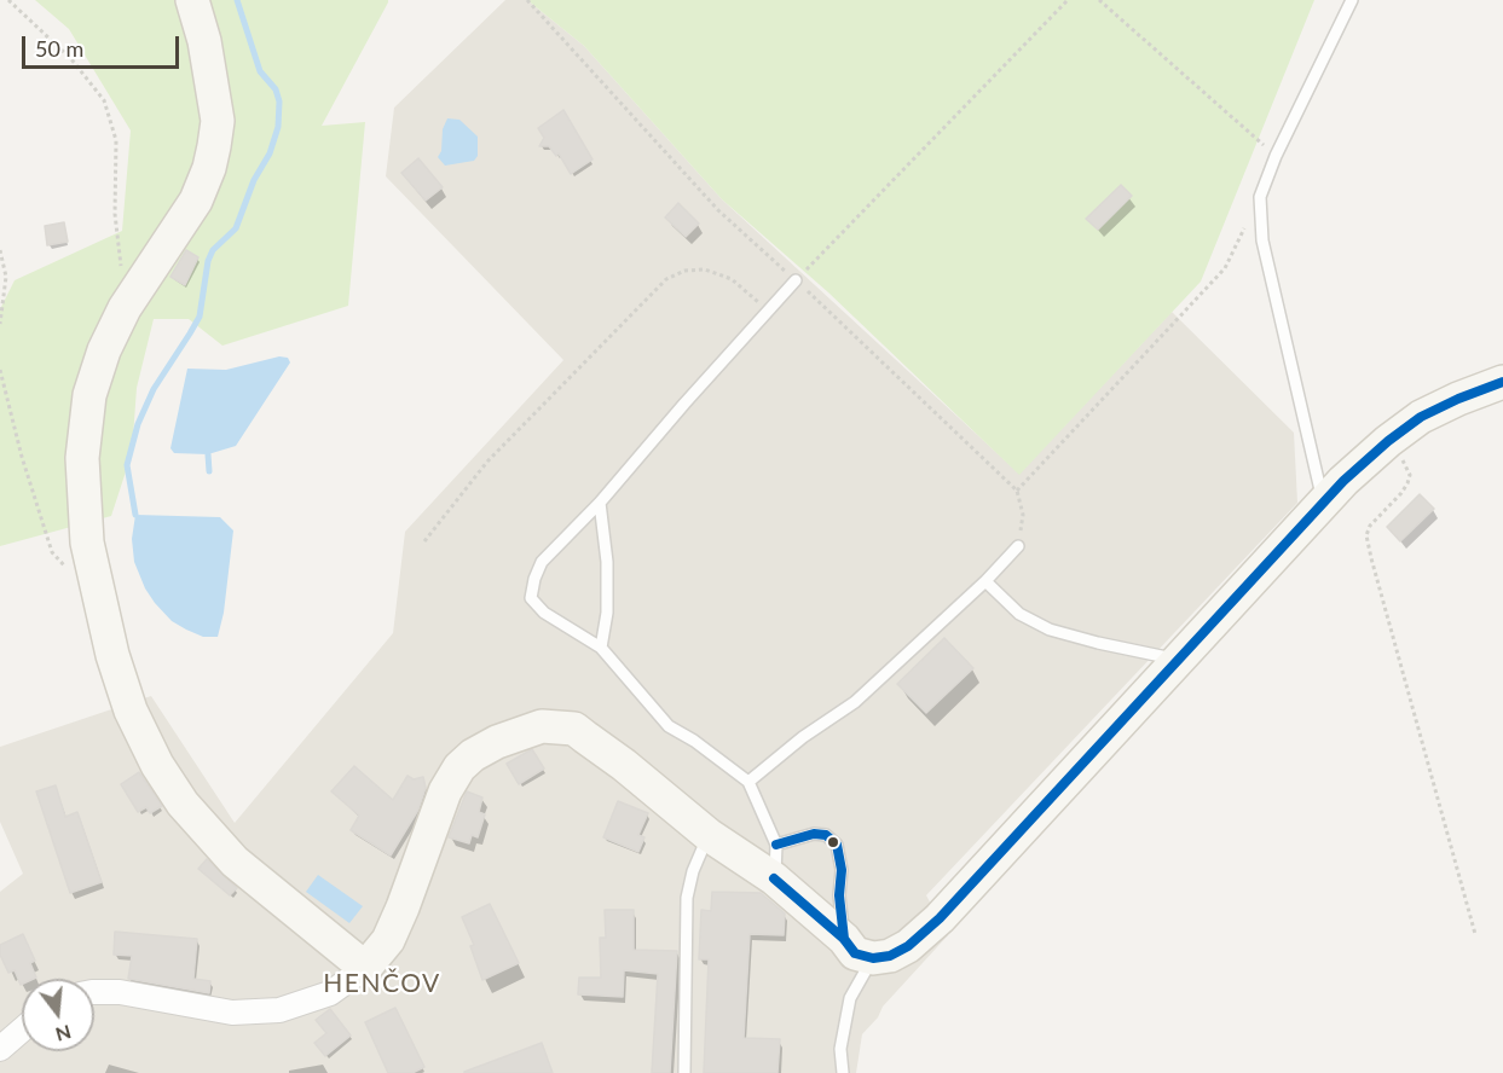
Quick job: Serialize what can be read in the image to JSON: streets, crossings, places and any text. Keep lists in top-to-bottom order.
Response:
{
  "districts": ["HENČOV"],
  "scale_bar": "50 m",
  "north": "bottom"
}
